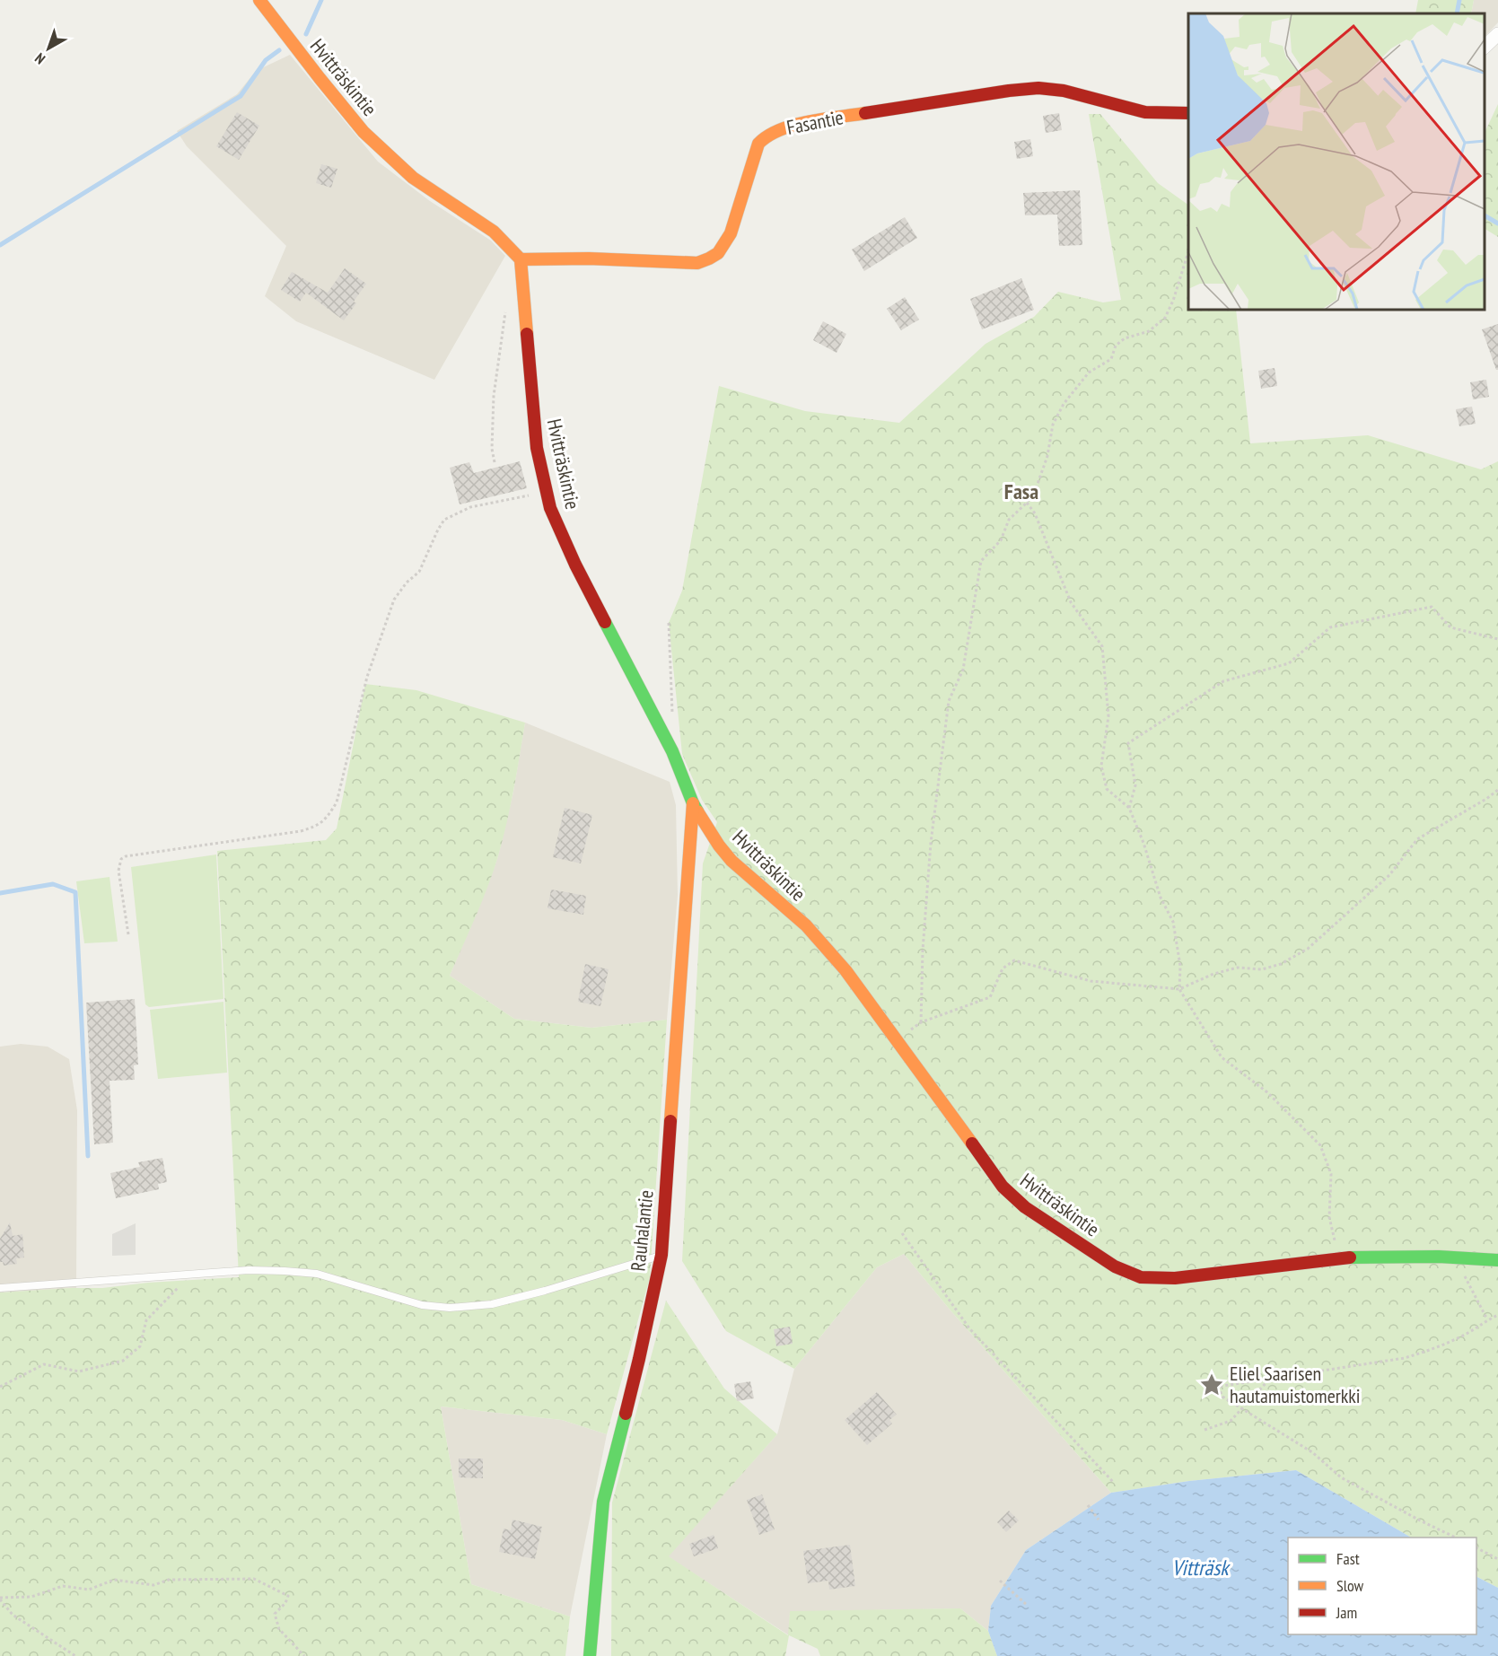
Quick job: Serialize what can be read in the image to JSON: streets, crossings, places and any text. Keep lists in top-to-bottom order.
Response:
{
  "streets": {
    "street": ["Hvitträskintie", "Fasantie", "Rauhalantie"]
  },
  "crossings": [
    ["Hvitträskintie", "Fasantie"],
    ["Hvitträskintie", "Rauhalantie"]
  ],
  "districts": ["Fasa"],
  "water": ["Vitträsk"],
  "places": {
    "place": ["Eliel Saarisen hautamuistomerkki"]
  },
  "legend": ["Fast", "Slow", "Jam"],
  "north": "bottom left"
}
